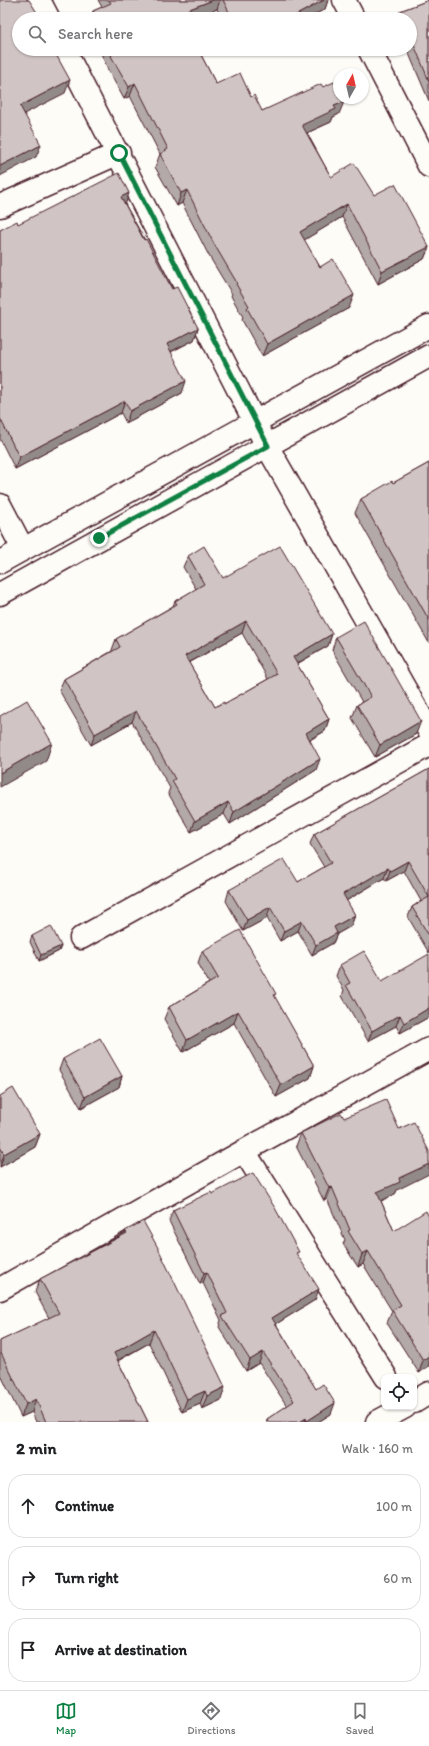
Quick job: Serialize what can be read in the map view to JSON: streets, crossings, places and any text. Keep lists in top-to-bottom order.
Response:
{
  "north": "top",
  "page": {
    "search": "Search here",
    "heading": ["2 min", "Walk · 160 m"],
    "list": [
      ["Continue", "100 m"],
      ["Turn right", "60 m"],
      "Arrive at destination"
    ],
    "nav": ["Map", "Directions", "Saved"]
  }
}
